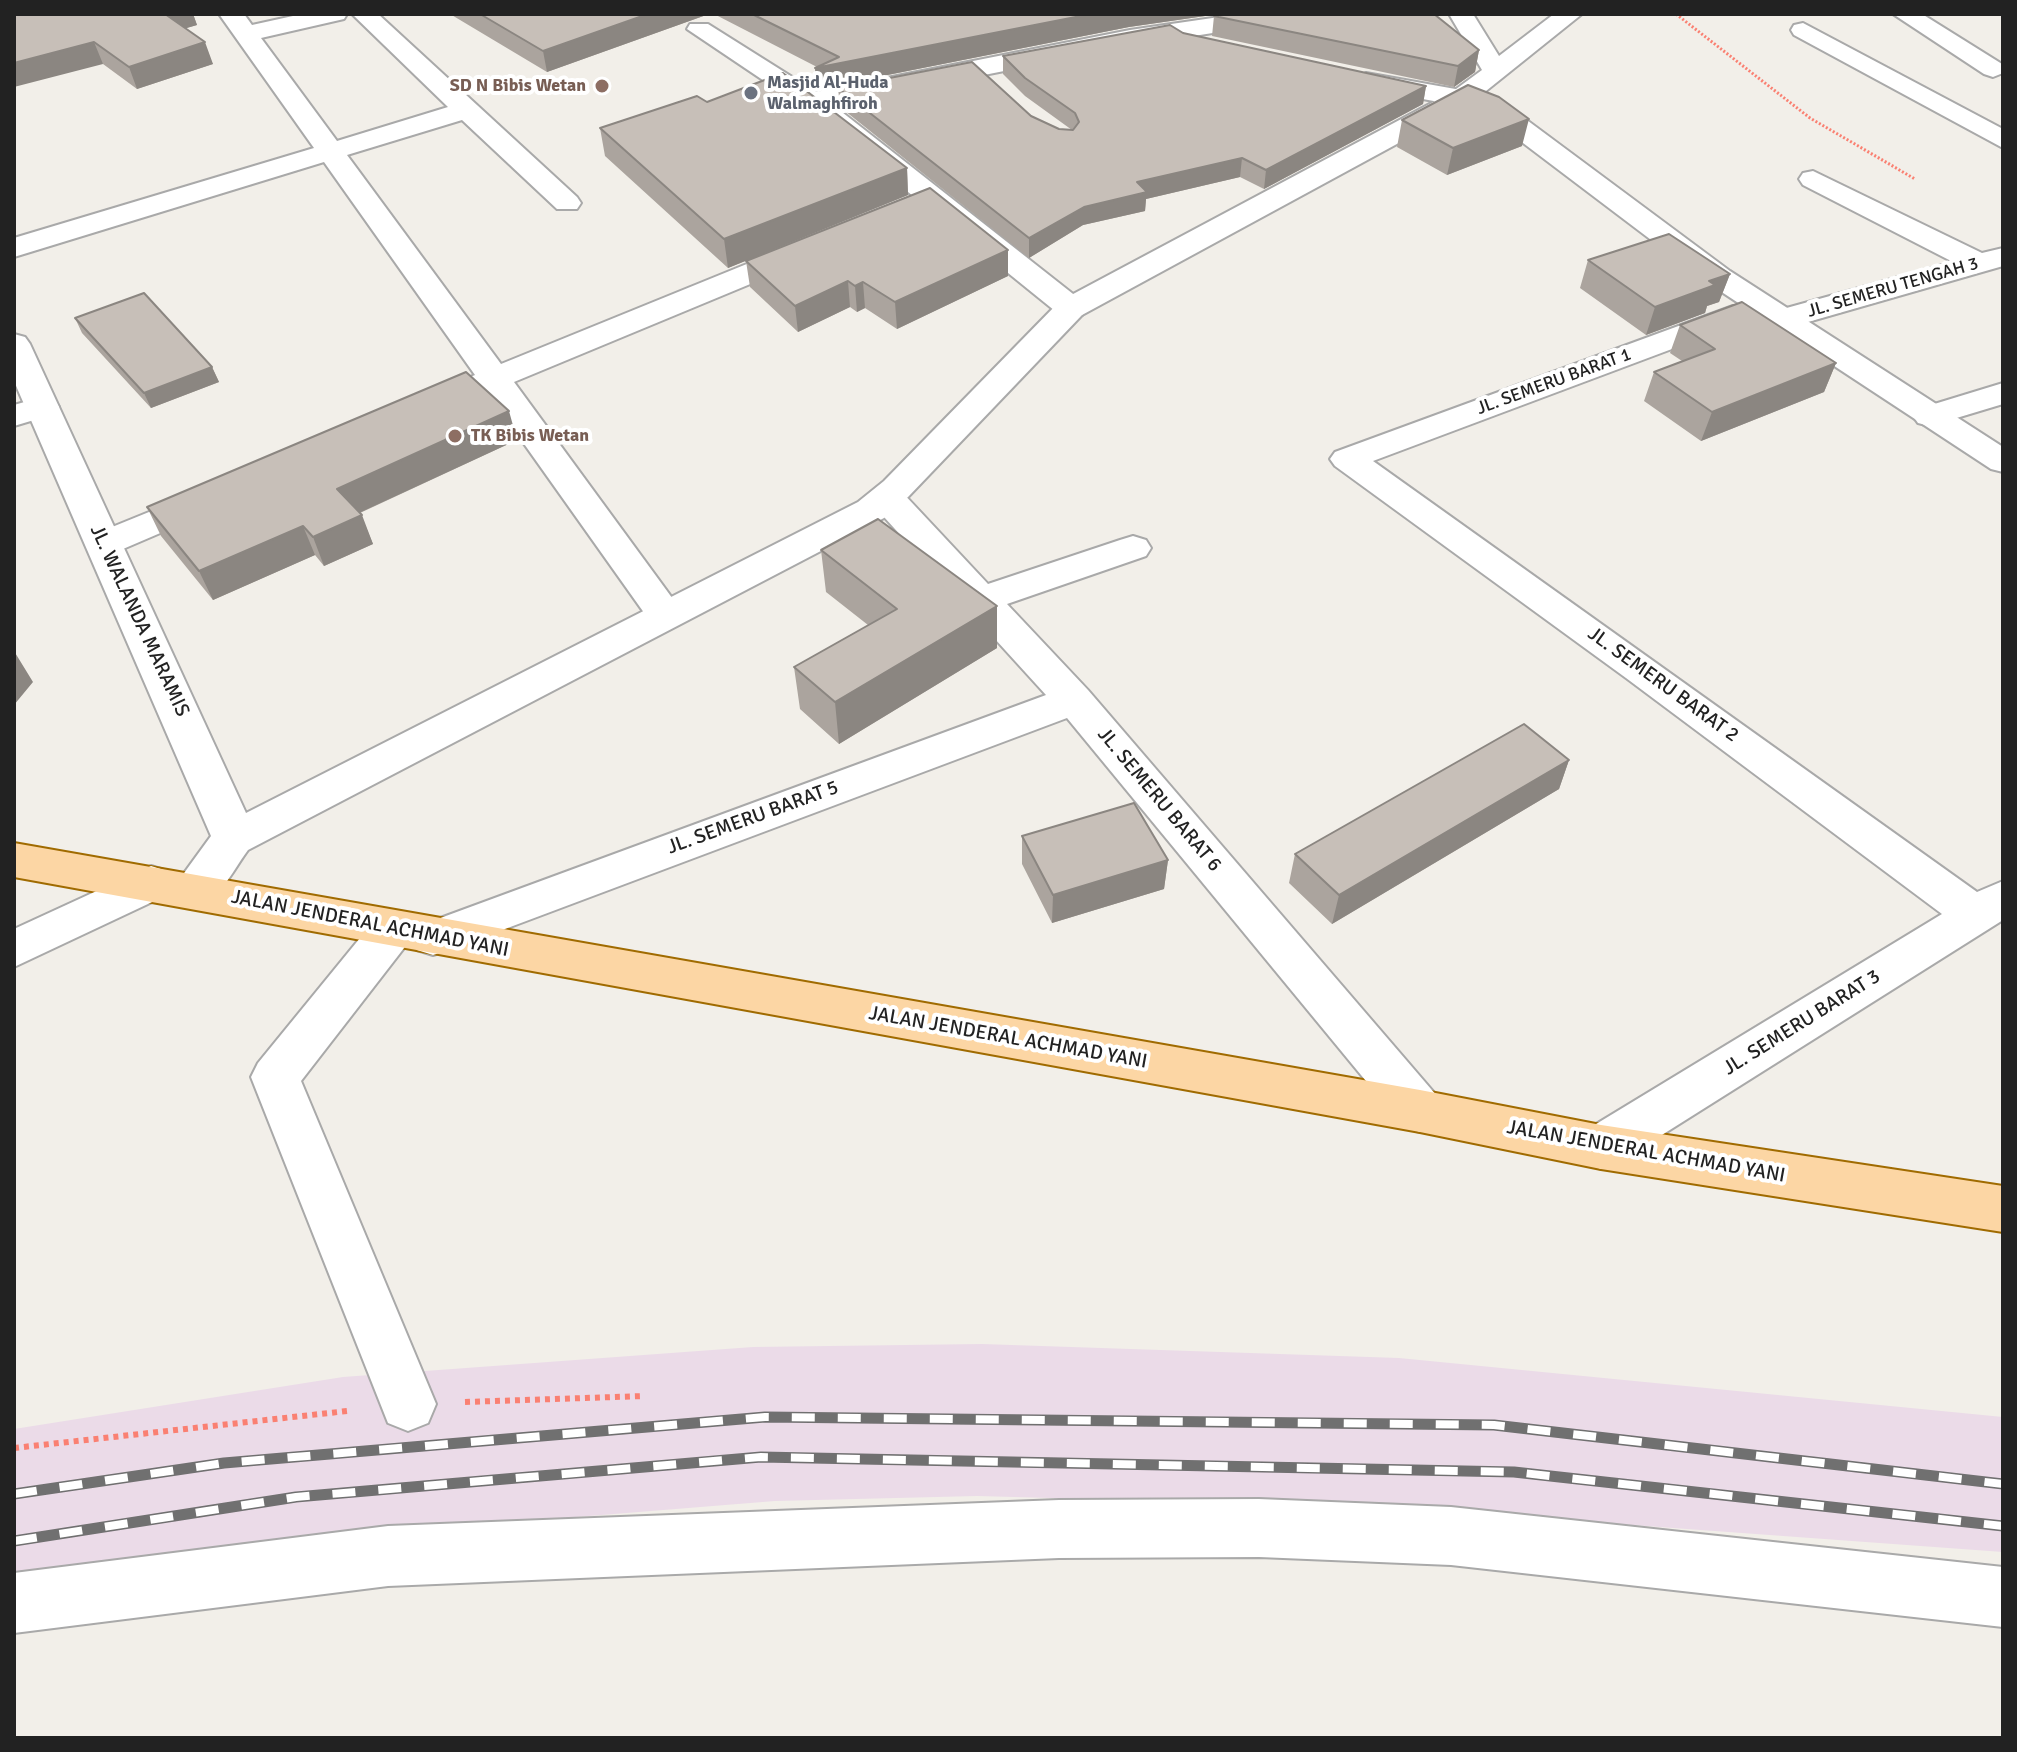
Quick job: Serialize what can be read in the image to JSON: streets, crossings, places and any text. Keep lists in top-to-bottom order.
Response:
{
  "streets": {
    "main road": ["JALAN JENDERAL ACHMAD YANI"],
    "street": [
      "JL. SEMERU TENGAH 3",
      "JL. SEMERU BARAT 1",
      "JL. WALANDA MARAMIS",
      "JL. SEMERU BARAT 2",
      "JL. SEMERU BARAT 6",
      "JL. SEMERU BARAT 5",
      "JL. SEMERU BARAT 3"
    ]
  },
  "crossings": [
    ["JL. SEMERU TENGAH 3", "JL. SEMERU BARAT 1"],
    ["JL. SEMERU BARAT 1", "JL. SEMERU BARAT 2"],
    ["JL. SEMERU BARAT 2", "JL. SEMERU BARAT 3"],
    ["JL. SEMERU BARAT 6", "JL. SEMERU BARAT 5"],
    ["JL. SEMERU BARAT 6", "JALAN JENDERAL ACHMAD YANI"],
    ["JL. SEMERU BARAT 5", "JALAN JENDERAL ACHMAD YANI"],
    ["JALAN JENDERAL ACHMAD YANI", "JL. SEMERU BARAT 3"]
  ],
  "places": ["SD N Bibis Wetan", "Masjid Al-Huda Walmaghfiroh", "TK Bibis Wetan"]
}
